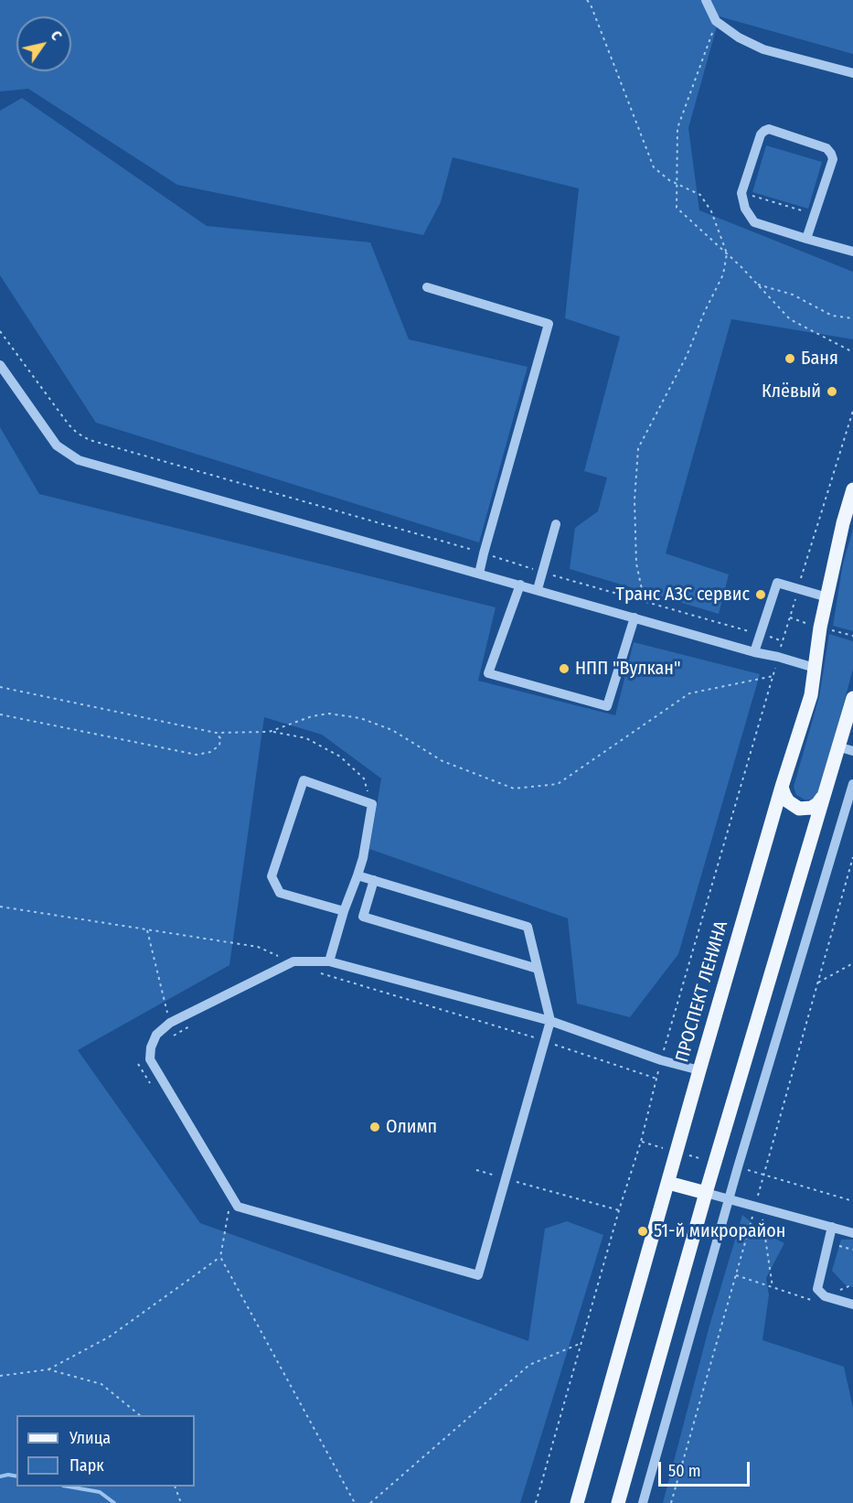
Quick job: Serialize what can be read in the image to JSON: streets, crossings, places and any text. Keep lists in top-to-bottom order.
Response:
{
  "streets": {
    "main road": ["ПРОСПЕКТ ЛЕНИНА"]
  },
  "places": [
    "Баня",
    "Клёвый",
    "Транс АЗС сервис",
    "НПП \"Вулкан\"",
    "Олимп",
    "51-й микрорайон"
  ],
  "legend": ["Улица", "Парк"],
  "scale_bar": "50 m",
  "north": "top right"
}
